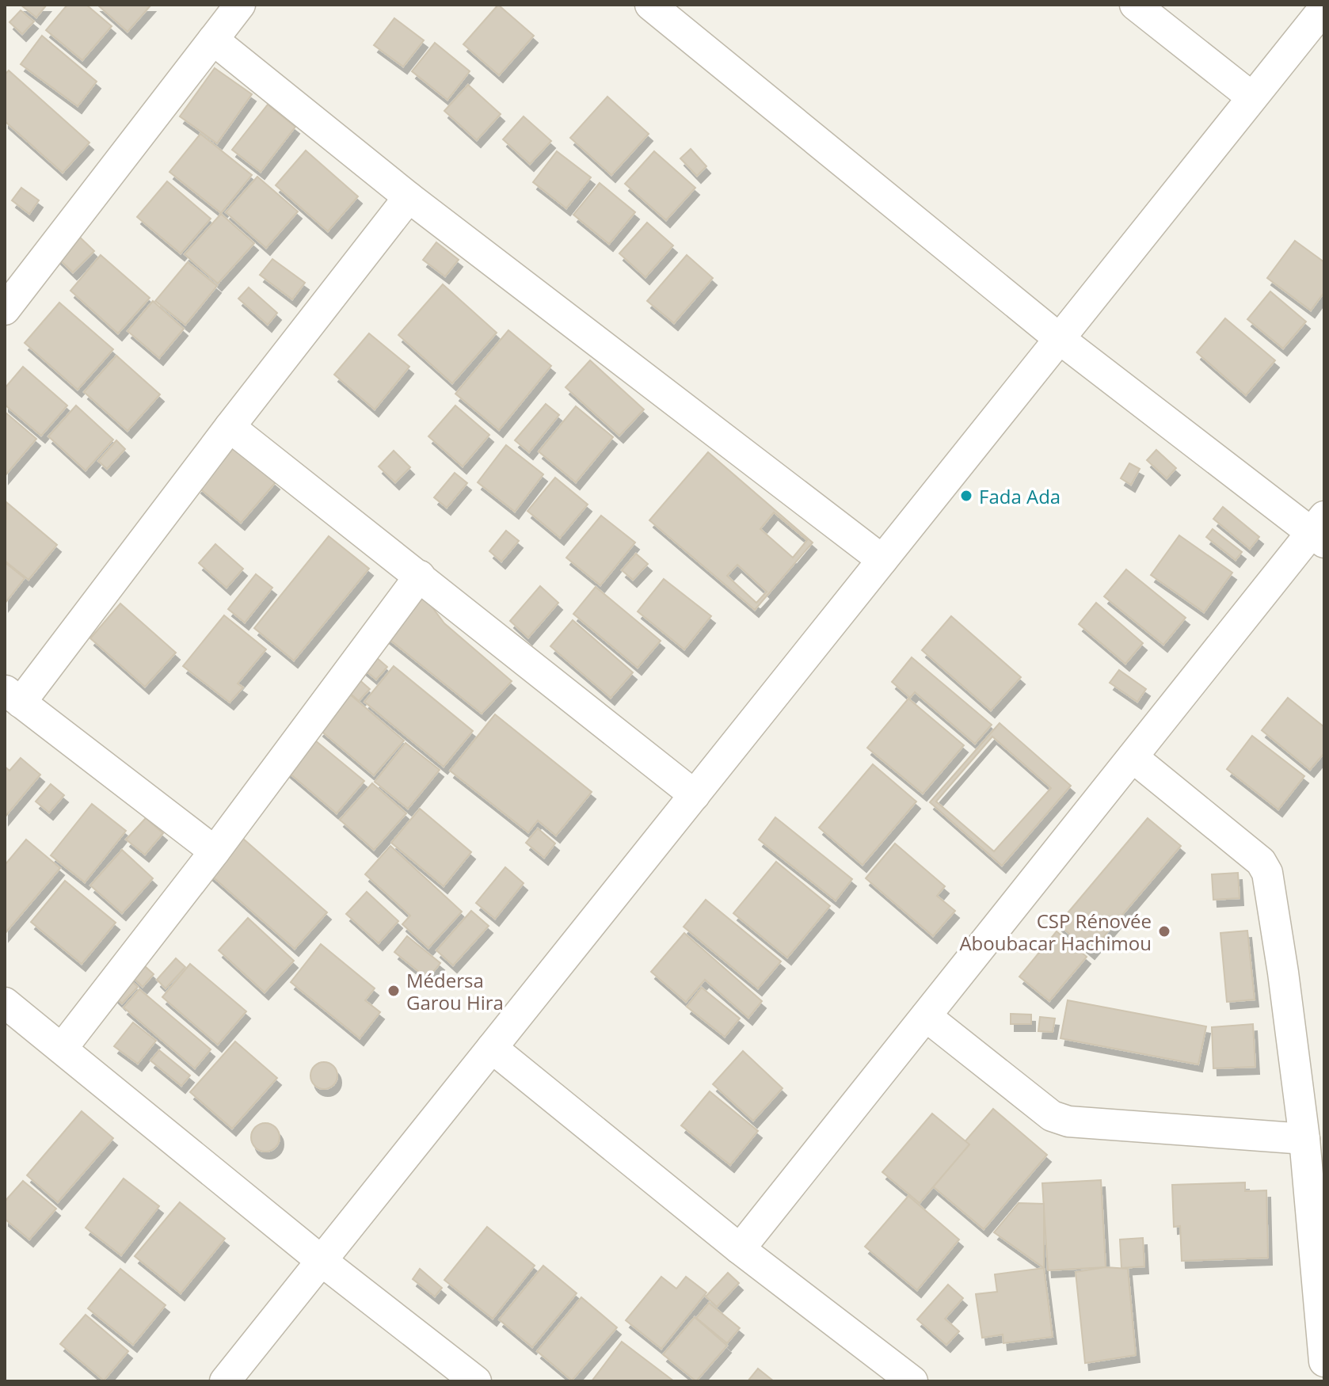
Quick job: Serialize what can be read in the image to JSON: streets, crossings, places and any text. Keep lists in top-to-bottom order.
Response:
{
  "places": ["Fada Ada", "CSP Rénovée Aboubacar Hachimou", "Médersa Garou Hira"]
}
